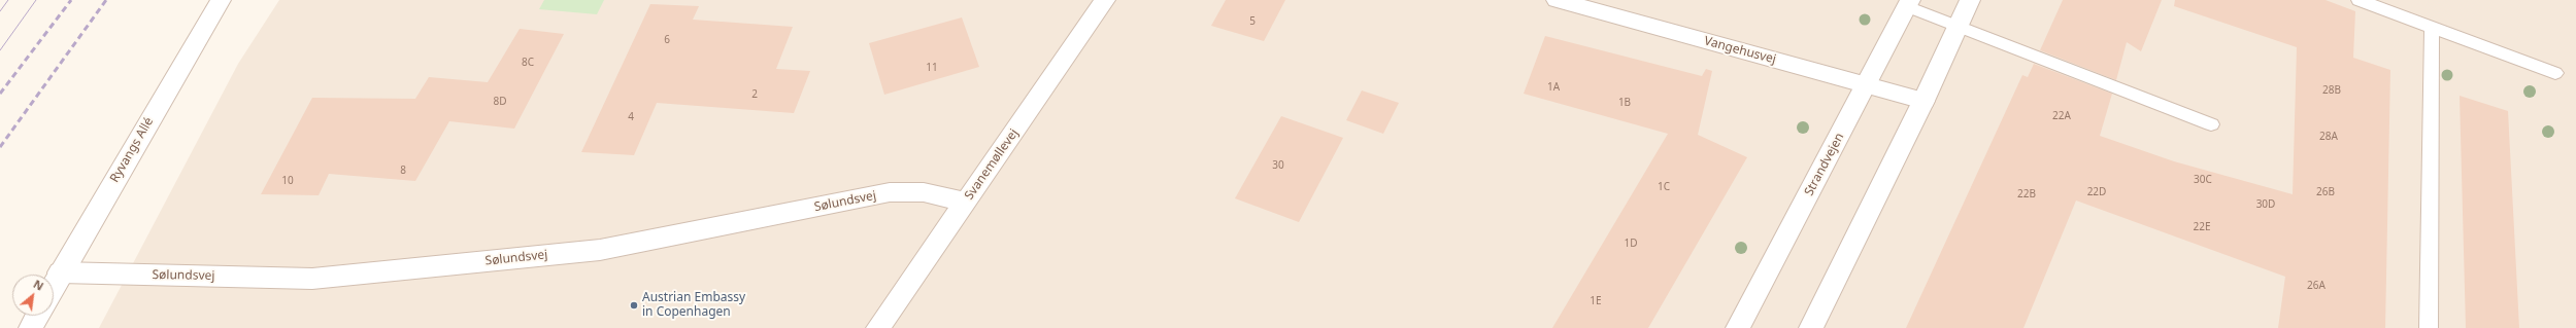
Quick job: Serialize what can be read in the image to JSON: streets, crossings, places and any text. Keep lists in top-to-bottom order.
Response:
{
  "streets": {
    "street": [
      "Vangehusvej",
      "Ryvangs Allé",
      "Svanemøllevej",
      "Strandvejen",
      "Sølundsvej"
    ]
  },
  "crossings": [
    ["Vangehusvej", "Strandvejen"],
    ["Ryvangs Allé", "Sølundsvej"],
    ["Svanemøllevej", "Sølundsvej"]
  ],
  "places": ["Austrian Embassy in Copenhagen"],
  "house_numbers": [
    "5",
    "6",
    "8C",
    "11",
    "1A",
    "28B",
    "2",
    "8D",
    "1B",
    "22A",
    "4",
    "28A",
    "30",
    "8",
    "30C",
    "10",
    "1C",
    "22D",
    "26B",
    "22B",
    "30D",
    "22E",
    "1D",
    "26A",
    "1E"
  ],
  "north": "top right"
}
